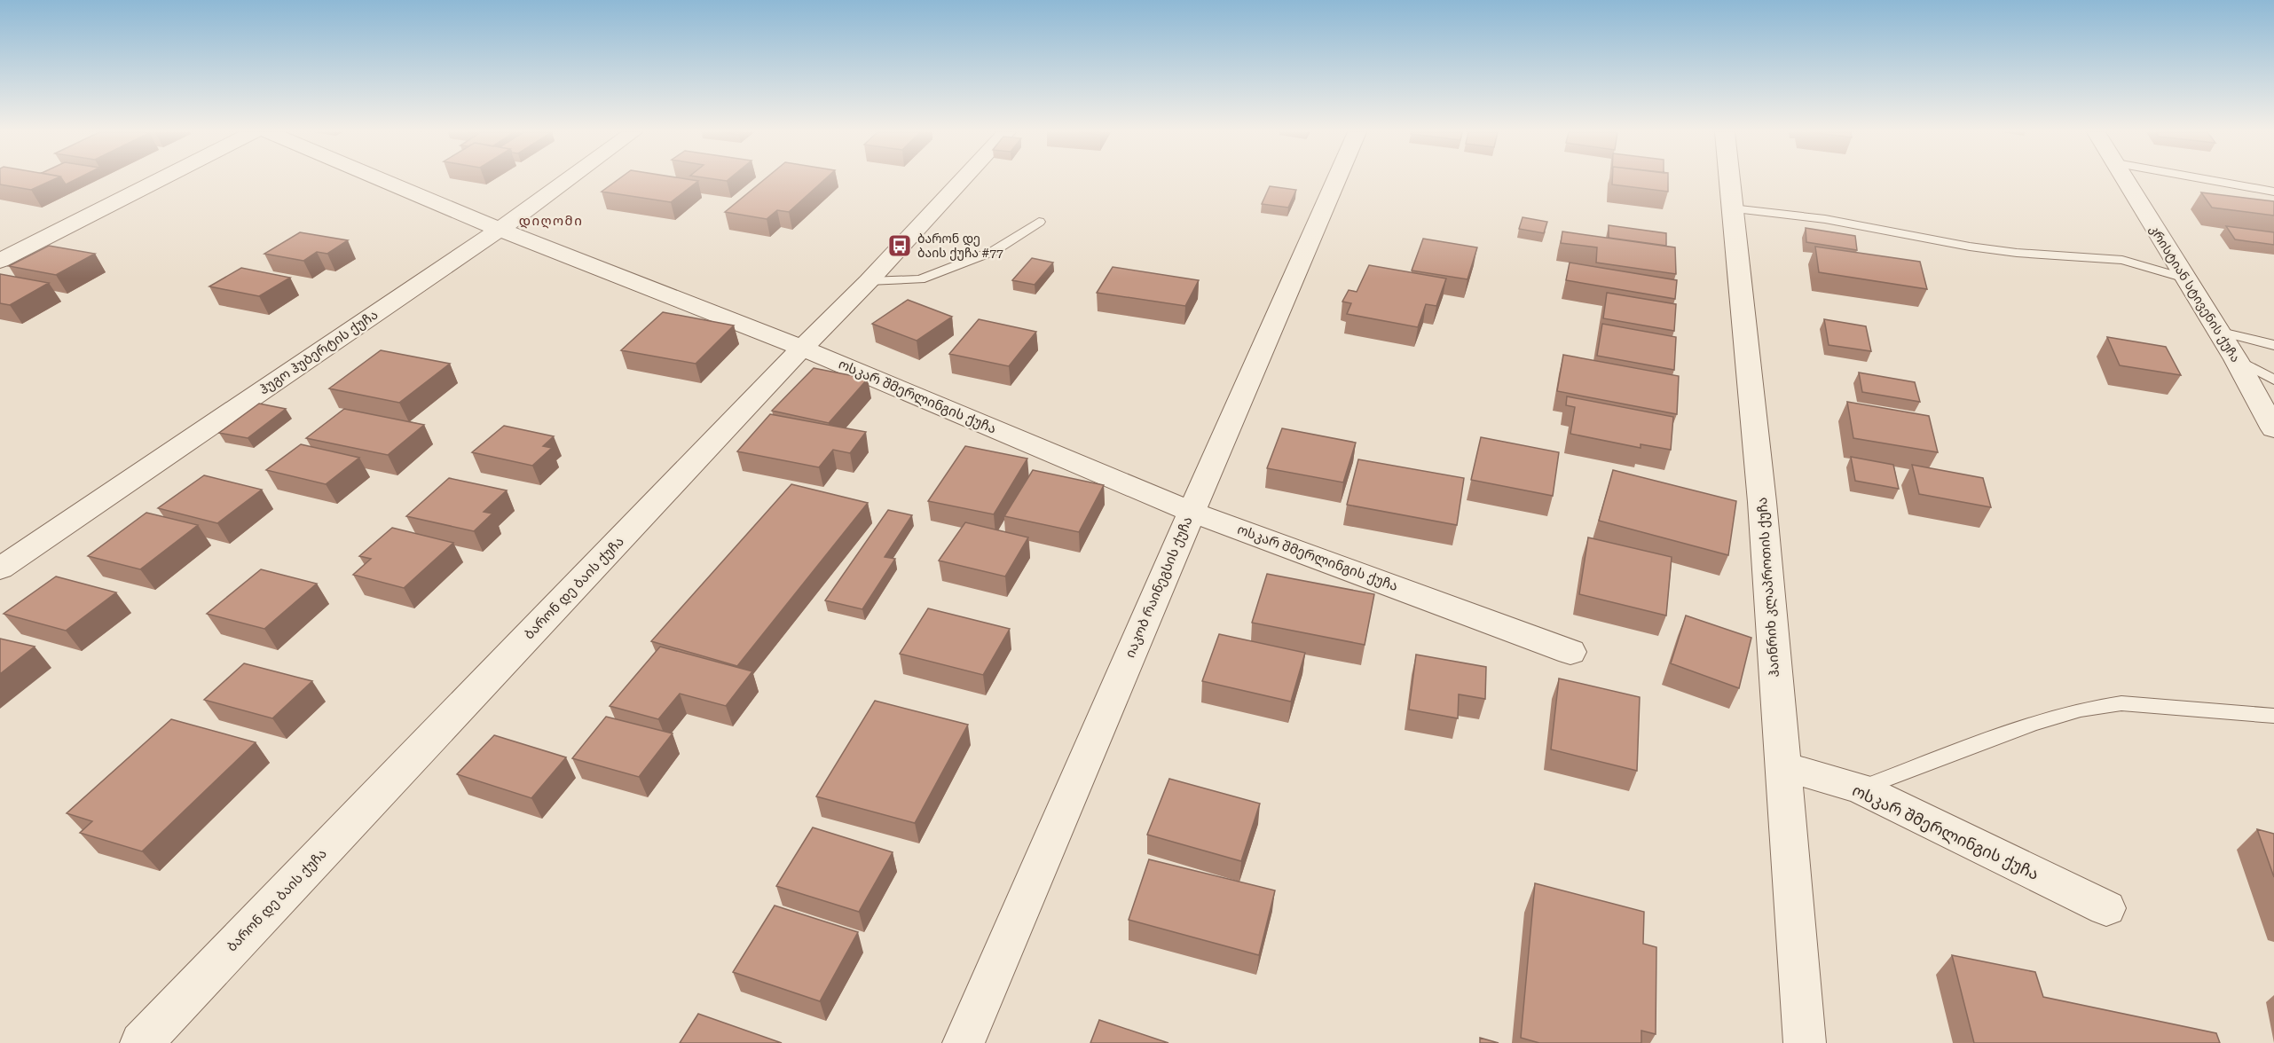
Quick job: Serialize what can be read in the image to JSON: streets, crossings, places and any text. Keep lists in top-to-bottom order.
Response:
{
  "streets": {
    "street": [
      "კრისტიან სტივენის ქუჩა",
      "ჰუგო ჰუბერტის ქუჩა",
      "ოსკარ შმერლინგის ქუჩა",
      "იაკობ რაინეგსის ქუჩა",
      "ჰაინრიხ კლაპროთის ქუჩა",
      "ბარონ დე ბაის ქუჩა"
    ]
  },
  "crossings": [
    ["ჰუგო ჰუბერტის ქუჩა", "ოსკარ შმერლინგის ქუჩა"],
    ["ოსკარ შმერლინგის ქუჩა", "იაკობ რაინეგსის ქუჩა"],
    ["ოსკარ შმერლინგის ქუჩა", "ჰაინრიხ კლაპროთის ქუჩა"],
    ["ოსკარ შმერლინგის ქუჩა", "ბარონ დე ბაის ქუჩა"]
  ],
  "districts": ["დიღომი"],
  "places": {
    "bus stop": ["ბარონ დე ბაის ქუჩა #77"]
  }
}
